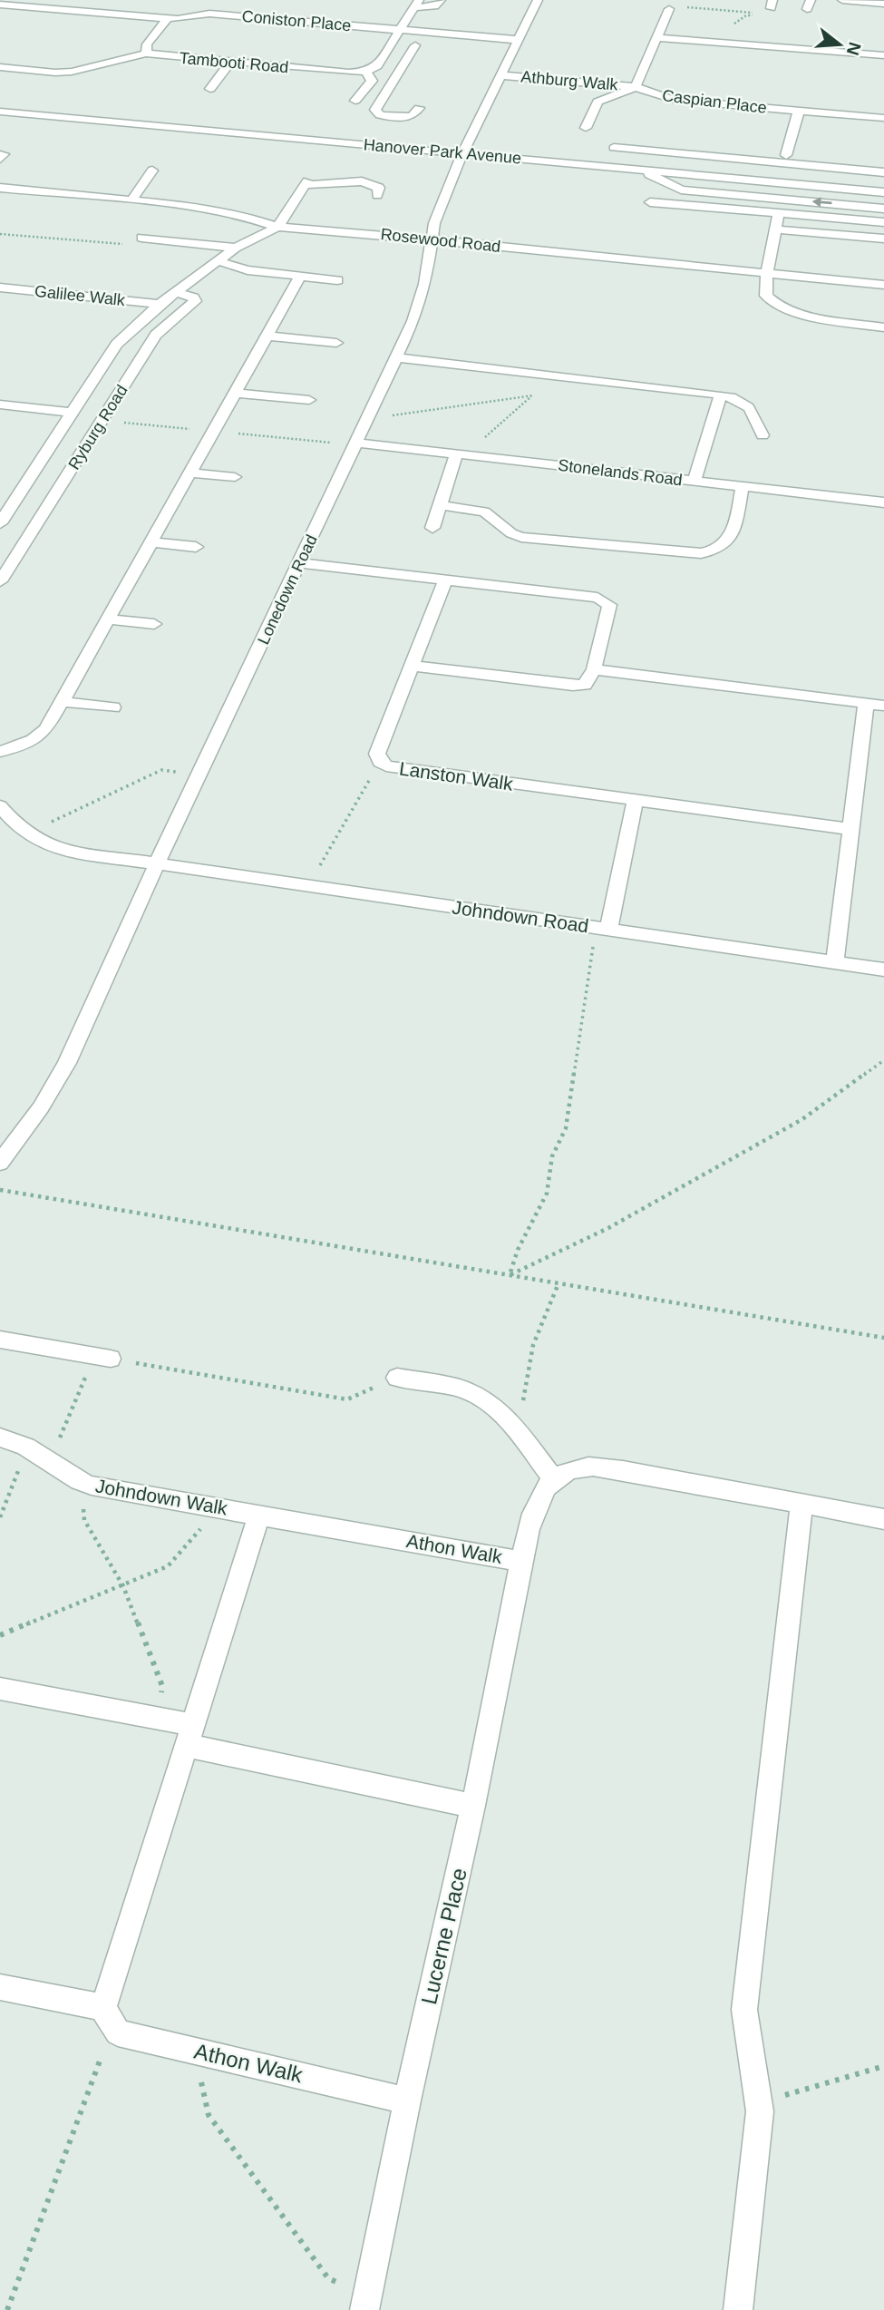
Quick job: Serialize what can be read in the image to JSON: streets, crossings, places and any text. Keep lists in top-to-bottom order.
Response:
{
  "streets": {
    "street": [
      "Coniston Place",
      "Tambooti Road",
      "Athburg Walk",
      "Caspian Place",
      "Hanover Park Avenue",
      "Rosewood Road",
      "Galilee Walk",
      "Ryburg Road",
      "Stonelands Road",
      "Lonedown Road",
      "Lanston Walk",
      "Johndown Road",
      "Johndown Walk",
      "Athon Walk",
      "Lucerne Place"
    ]
  },
  "crossings": [
    ["Coniston Place", "Lonedown Road"],
    ["Athburg Walk", "Caspian Place"],
    ["Athburg Walk", "Lonedown Road"],
    ["Hanover Park Avenue", "Lonedown Road"],
    ["Rosewood Road", "Ryburg Road"],
    ["Rosewood Road", "Lonedown Road"],
    ["Galilee Walk", "Ryburg Road"],
    ["Stonelands Road", "Lonedown Road"],
    ["Lonedown Road", "Johndown Road"],
    ["Johndown Walk", "Athon Walk"],
    ["Athon Walk", "Lucerne Place"]
  ],
  "north": "right"
}
